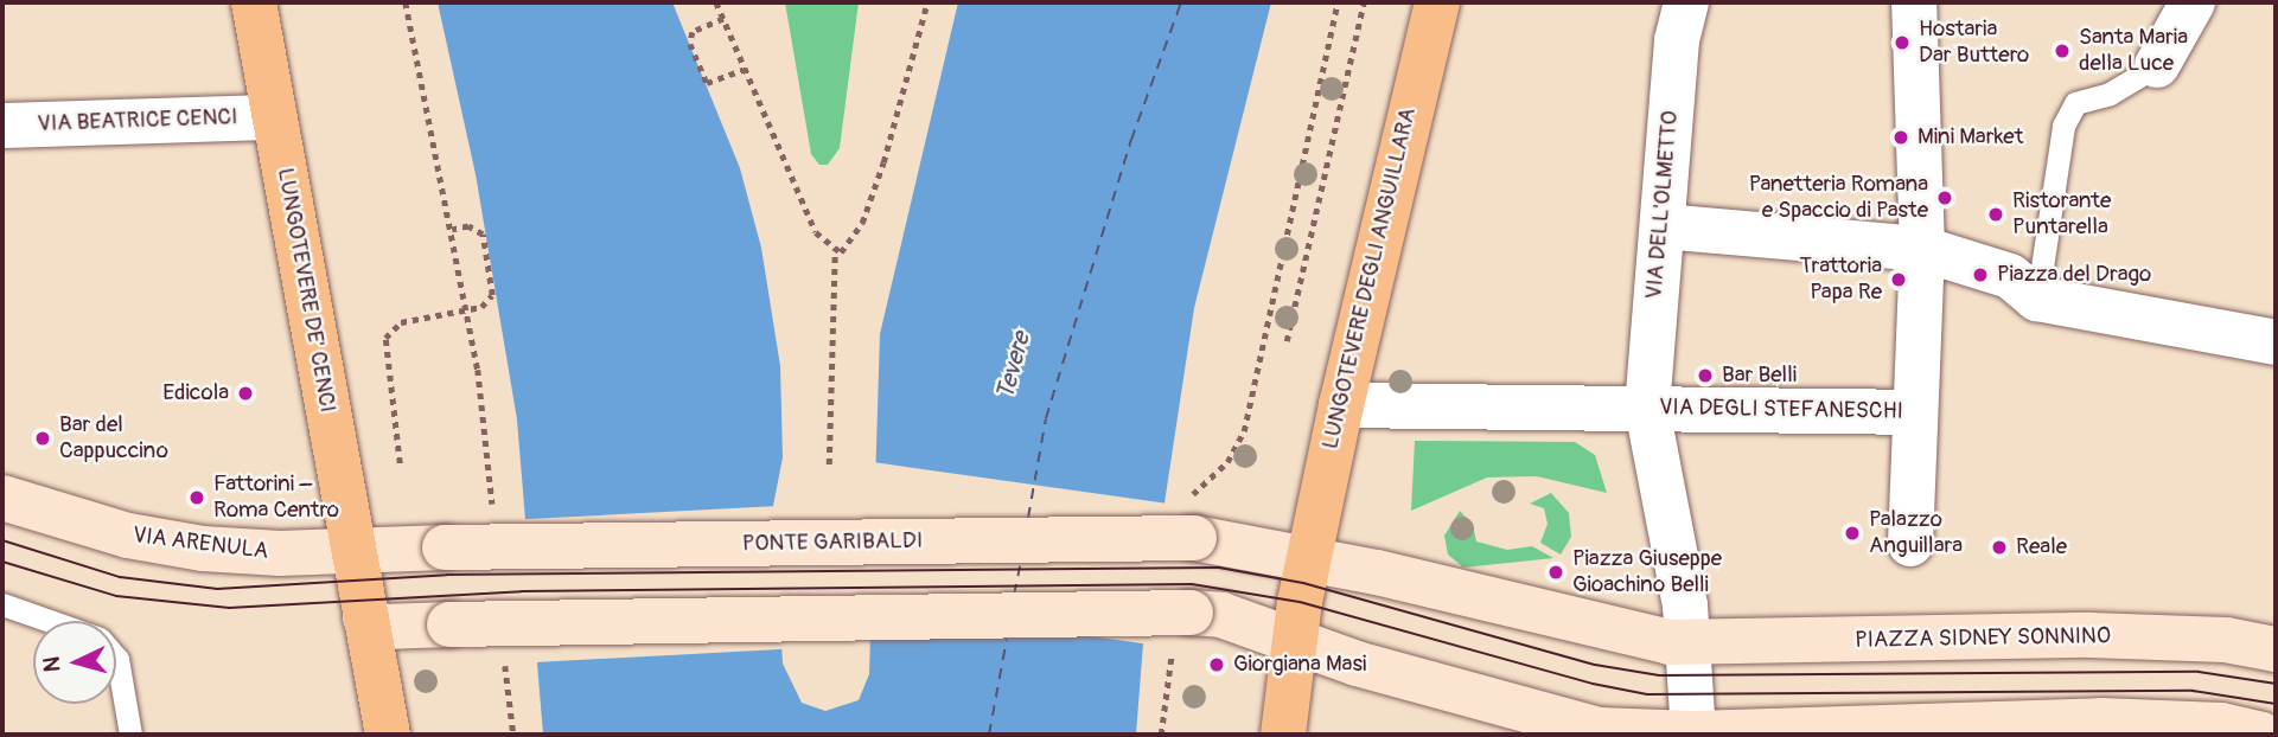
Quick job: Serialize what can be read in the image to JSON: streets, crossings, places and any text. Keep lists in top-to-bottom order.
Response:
{
  "streets": {
    "main road": [
      "LUNGOTEVERE DEGLI ANGUILLARA",
      "LUNGOTEVERE DE' CENCI",
      "PONTE GARIBALDI",
      "VIA ARENULA",
      "PIAZZA SIDNEY SONNINO"
    ],
    "street": ["VIA BEATRICE CENCI", "VIA DELL'OLMETTO", "VIA DEGLI STEFANESCHI"]
  },
  "crossings": [
    ["VIA BEATRICE CENCI", "LUNGOTEVERE DE' CENCI"],
    ["VIA DELL'OLMETTO", "VIA DEGLI STEFANESCHI"],
    ["LUNGOTEVERE DEGLI ANGUILLARA", "PONTE GARIBALDI"],
    ["LUNGOTEVERE DE' CENCI", "PONTE GARIBALDI"],
    ["LUNGOTEVERE DE' CENCI", "VIA ARENULA"],
    ["PONTE GARIBALDI", "VIA ARENULA"]
  ],
  "water": ["Tevere"],
  "places": [
    "Hostaria Dar Buttero",
    "Santa Maria della Luce",
    "Mini Market",
    "Panetteria Romana e Spaccio di Paste",
    "Ristorante Puntarella",
    "Piazza del Drago",
    "Trattoria Papa Re",
    "Bar Belli",
    "Edicola",
    "Bar del Cappuccino",
    "Fattorini – Roma Centro",
    "Palazzo Anguillara",
    "Reale",
    "Piazza Giuseppe Gioachino Belli",
    "Giorgiana Masi"
  ],
  "north": "left"
}
